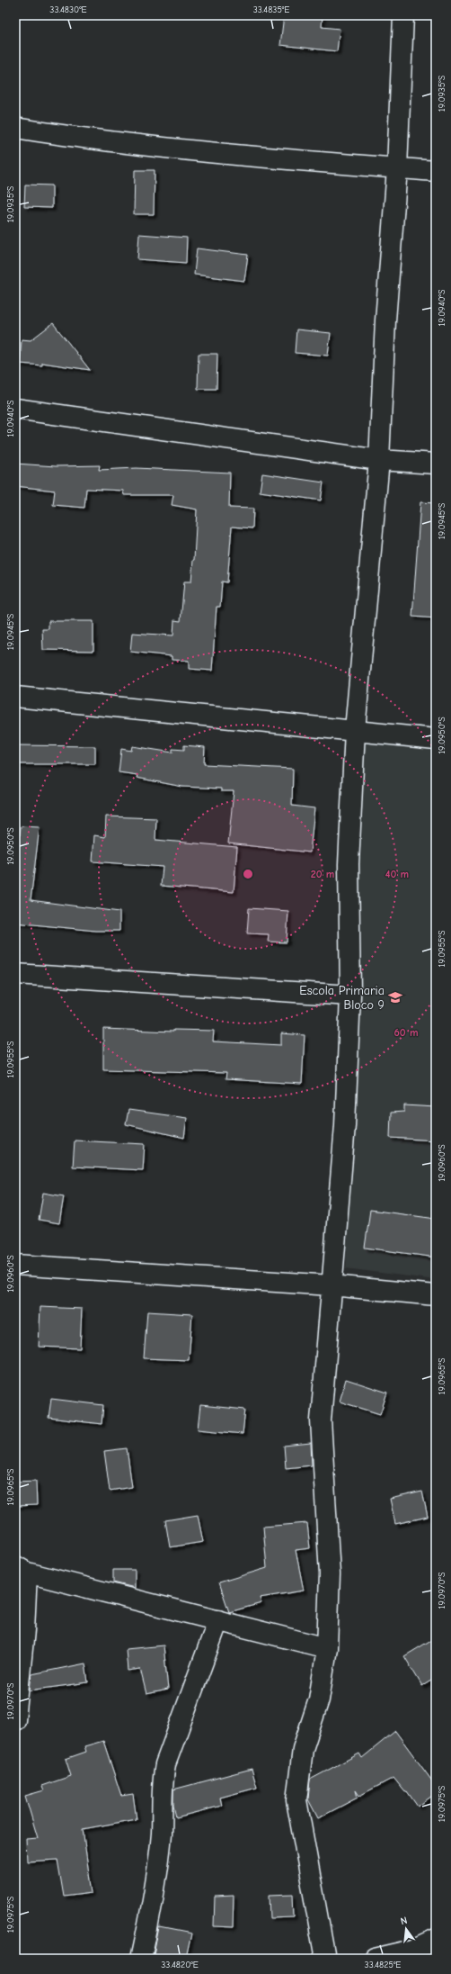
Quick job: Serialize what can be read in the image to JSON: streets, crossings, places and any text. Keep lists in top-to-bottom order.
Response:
{
  "places": {
    "school or university": ["Escola Primaria Bloco 9"]
  },
  "north": "top",
  "coordinates": [
    "33.4830°E",
    "33.4835°E",
    "19.0935°S",
    "19.0940°S",
    "19.0945°S",
    "19.0950°S",
    "19.0955°S",
    "19.0960°S",
    "19.0965°S",
    "19.0970°S",
    "19.0975°S",
    "33.4820°E",
    "33.4825°E"
  ],
  "rings": ["20 m", "40 m", "60 m"]
}
